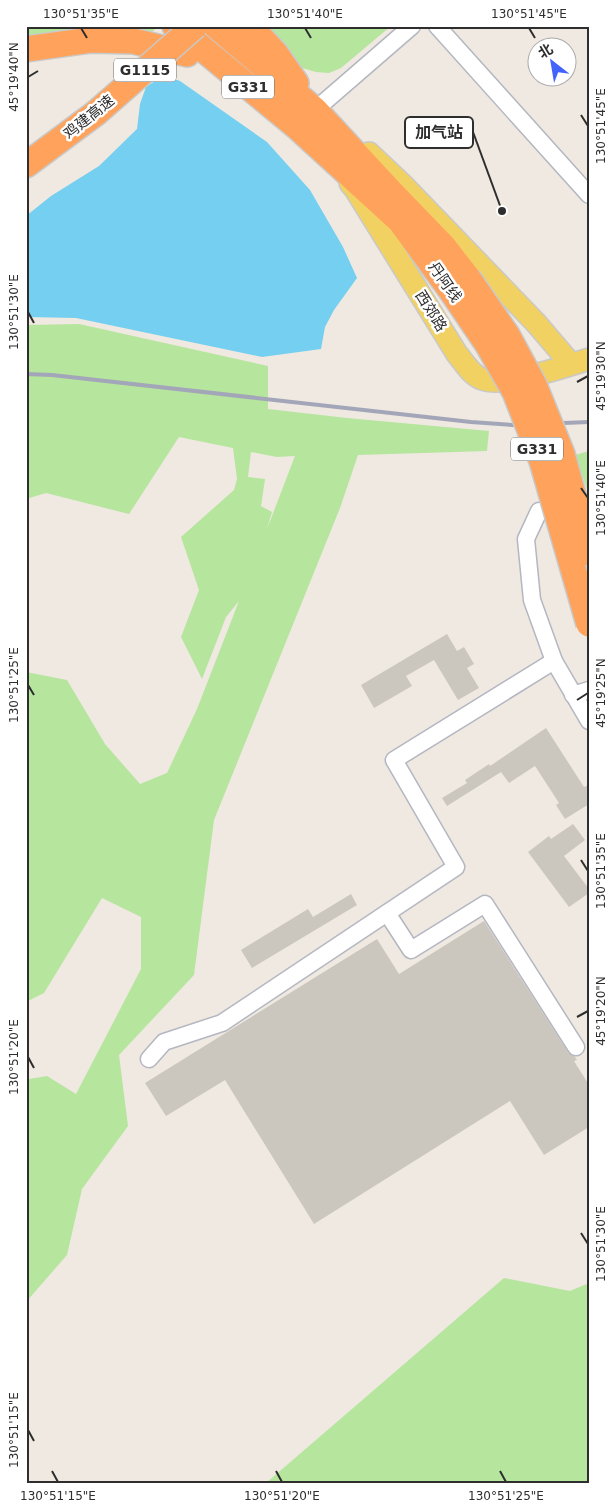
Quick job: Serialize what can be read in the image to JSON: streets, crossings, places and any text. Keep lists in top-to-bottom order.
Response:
{
  "streets": {
    "highway": [
      "G1115",
      "G331",
      "鸡建高速",
      "丹阿线"
    ],
    "main road": ["西郊路"]
  },
  "crossings": [
    ["丹阿线", "西郊路"]
  ],
  "places": ["加气站"],
  "north": "top left",
  "coordinates": [
    "130°51'35\"E",
    "130°51'40\"E",
    "130°51'45\"E",
    "45°19'40\"N",
    "130°51'30\"E",
    "45°19'30\"N",
    "130°51'25\"E",
    "45°19'25\"N",
    "45°19'20\"N",
    "130°51'20\"E",
    "130°51'15\"E"
  ]
}
